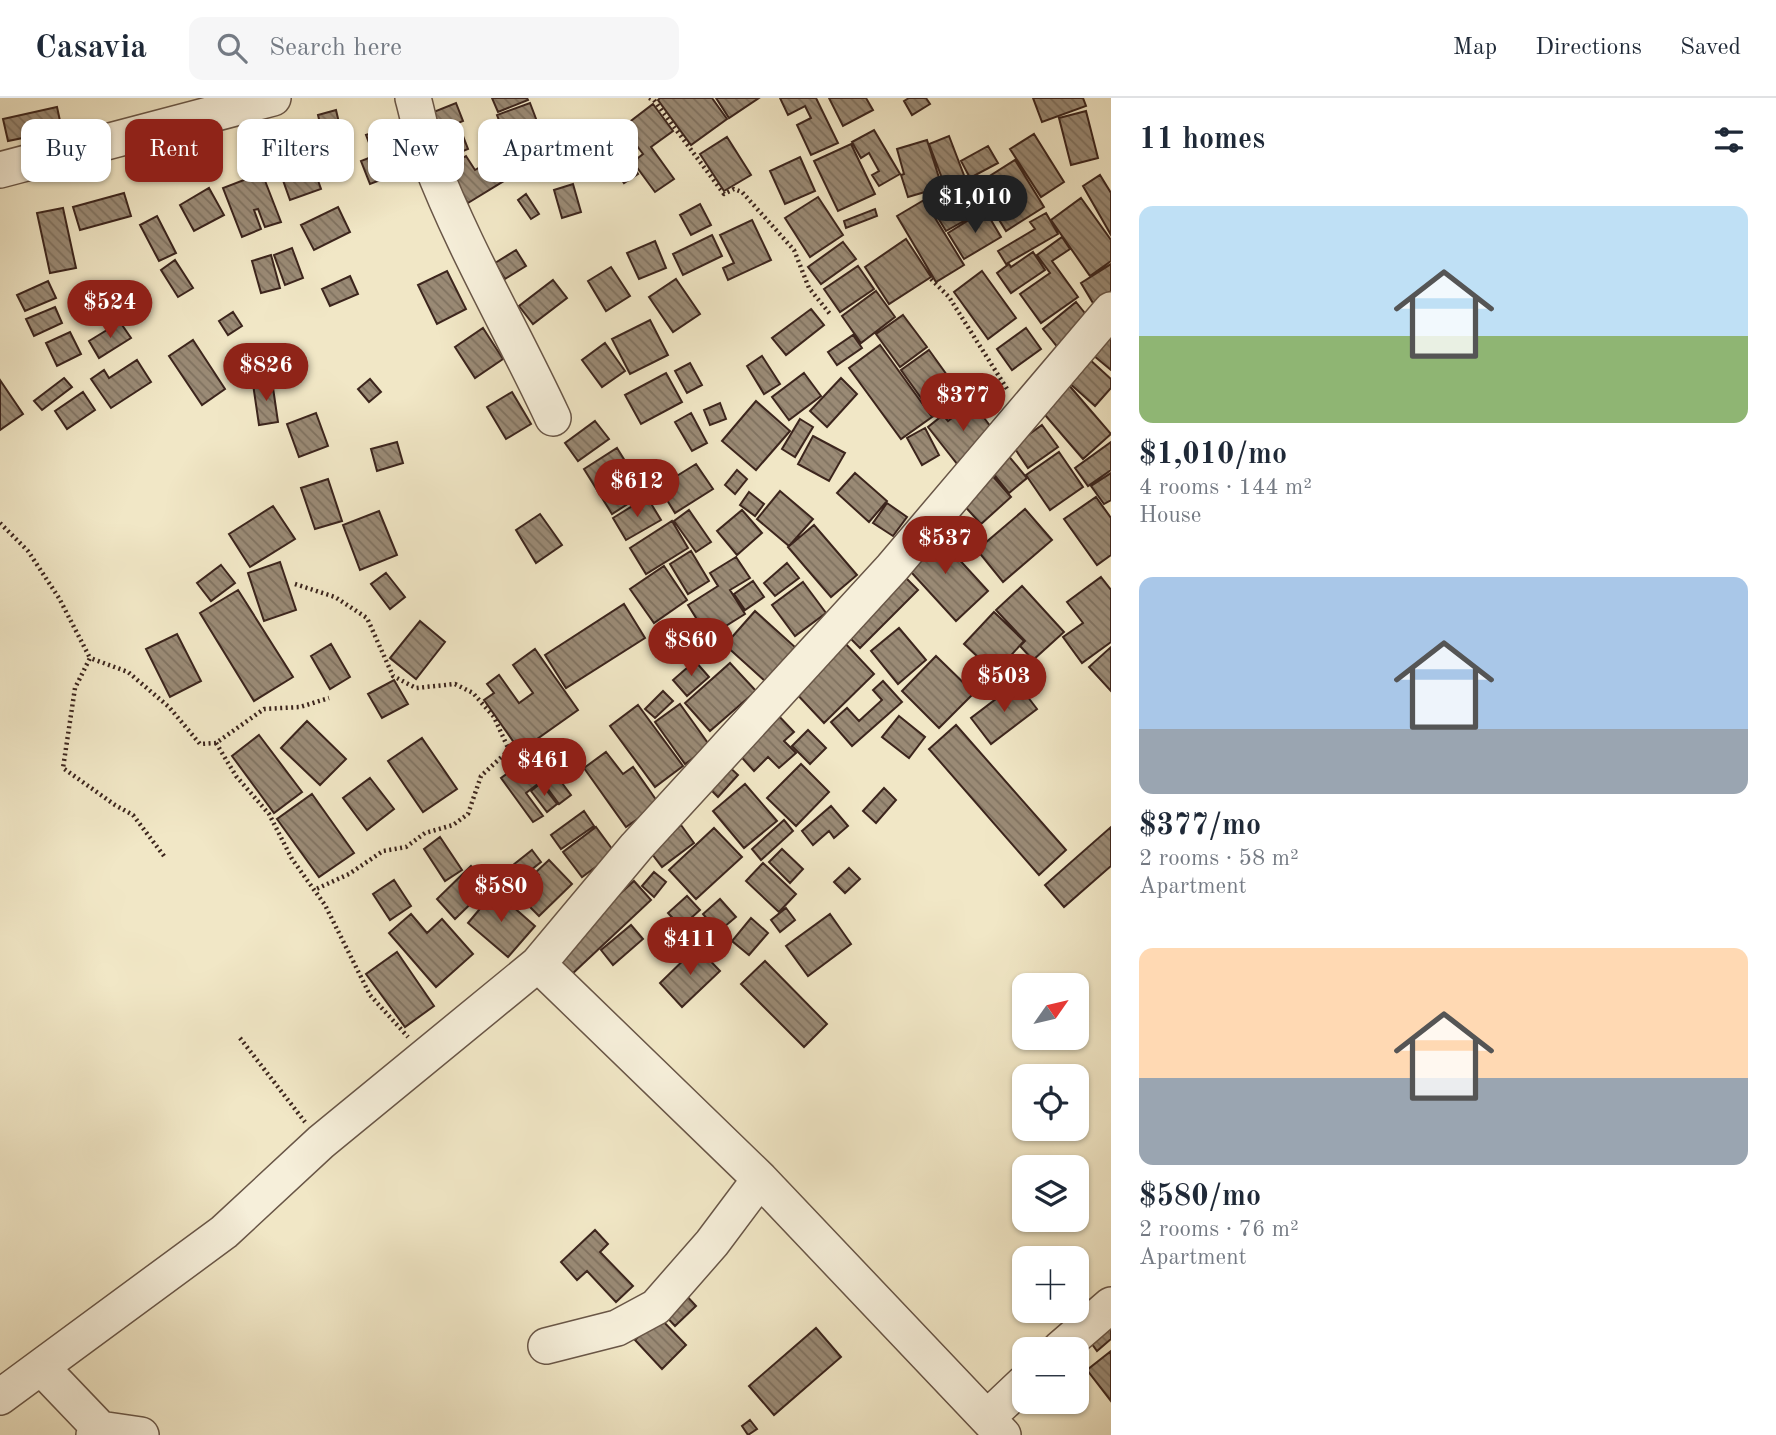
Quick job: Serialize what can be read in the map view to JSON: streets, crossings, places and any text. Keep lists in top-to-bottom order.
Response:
{
  "north": "top right",
  "page": {
    "header": "Casavia",
    "search": "Search here",
    "nav": ["Map", "Directions", "Saved"],
    "heading": "11 homes",
    "chip": [
      "Buy",
      "Rent",
      "Filters",
      "New",
      "Apartment"
    ],
    "price": [
      "$1,010",
      "$524",
      "$826",
      "$377",
      "$612",
      "$537",
      "$860",
      "$503",
      "$461",
      "$580",
      "$411"
    ],
    "list": [
      {
        "name": "$1,010/mo",
        "note": "4 rooms · 144 m² · House"
      },
      {
        "name": "$377/mo",
        "note": "2 rooms · 58 m² · Apartment"
      },
      {
        "name": "$580/mo",
        "note": "2 rooms · 76 m² · Apartment"
      }
    ],
    "map_buttons": ["+", "−"]
  }
}
